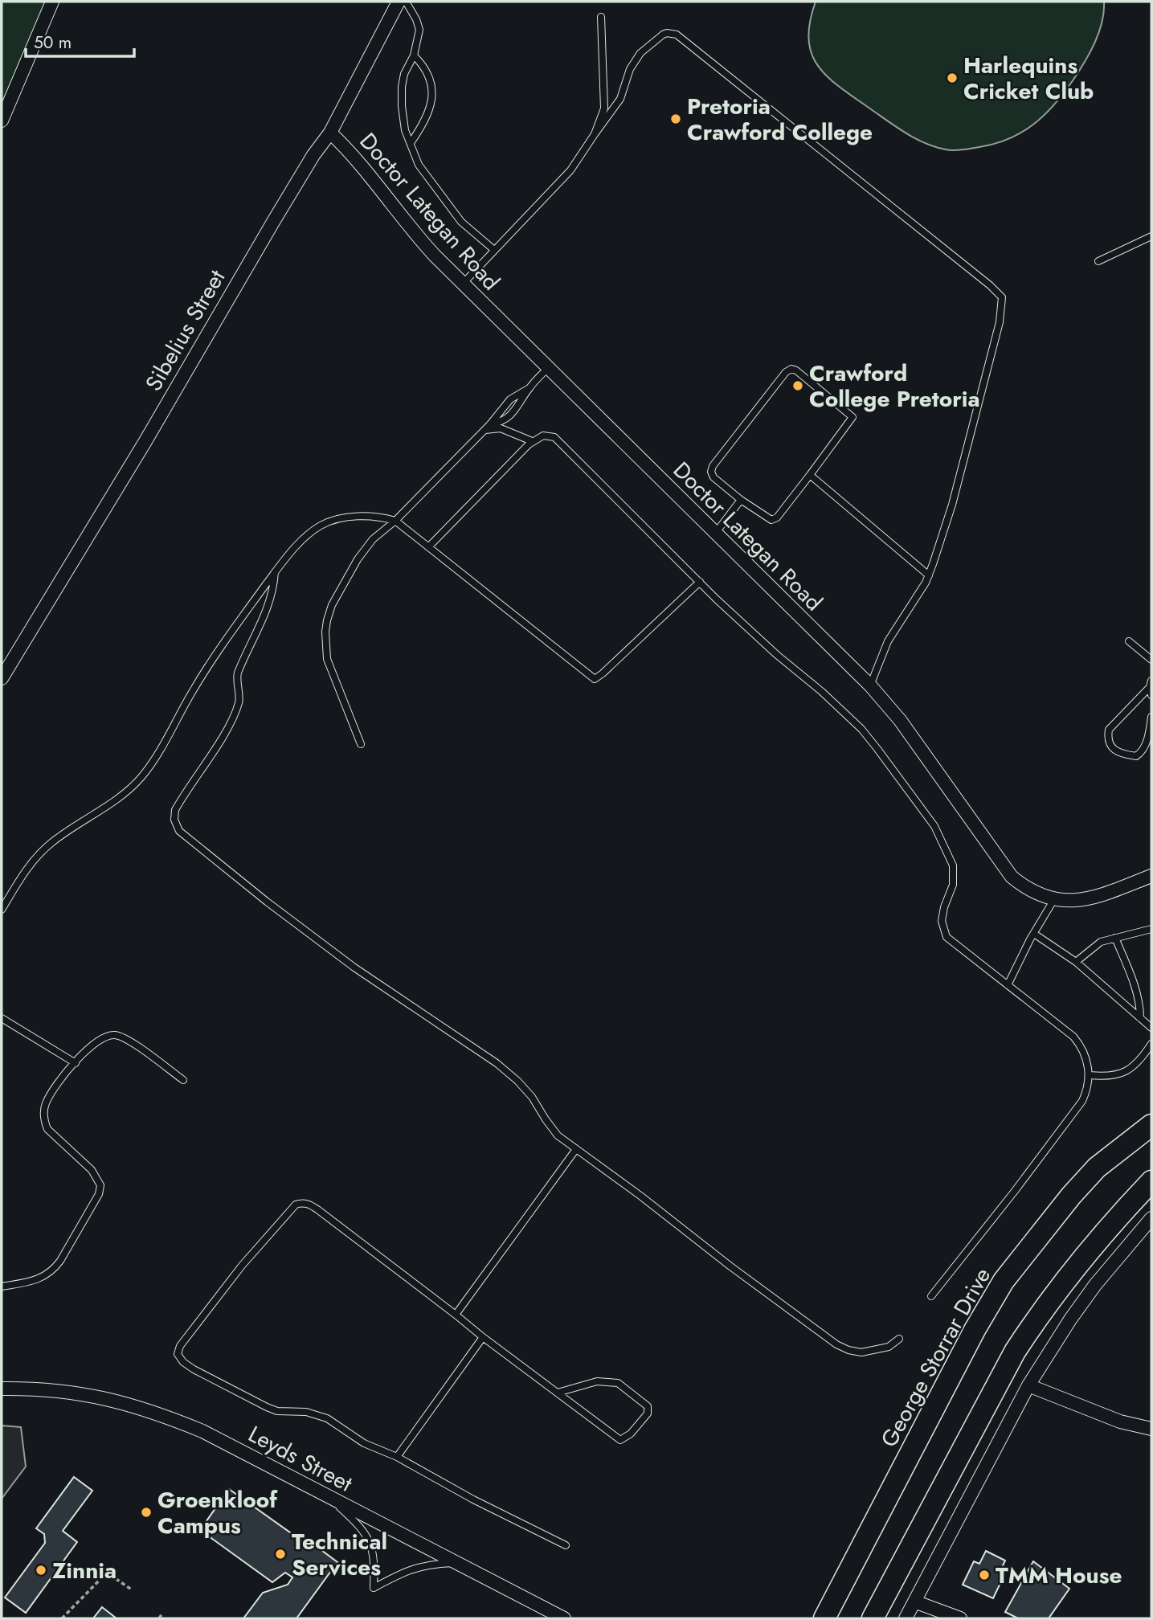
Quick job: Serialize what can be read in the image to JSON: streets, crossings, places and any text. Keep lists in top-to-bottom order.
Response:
{
  "streets": {
    "main road": ["George Storrar Drive"],
    "street": ["Doctor Lategan Road", "Sibelius Street", "Leyds Street"]
  },
  "crossings": [
    ["Doctor Lategan Road", "Sibelius Street"]
  ],
  "places": [
    "Harlequins Cricket Club",
    "Pretoria Crawford College",
    "Crawford College Pretoria",
    "Groenkloof Campus",
    "Technical Services",
    "Zinnia",
    "TMM House"
  ],
  "scale_bar": "50 m"
}
